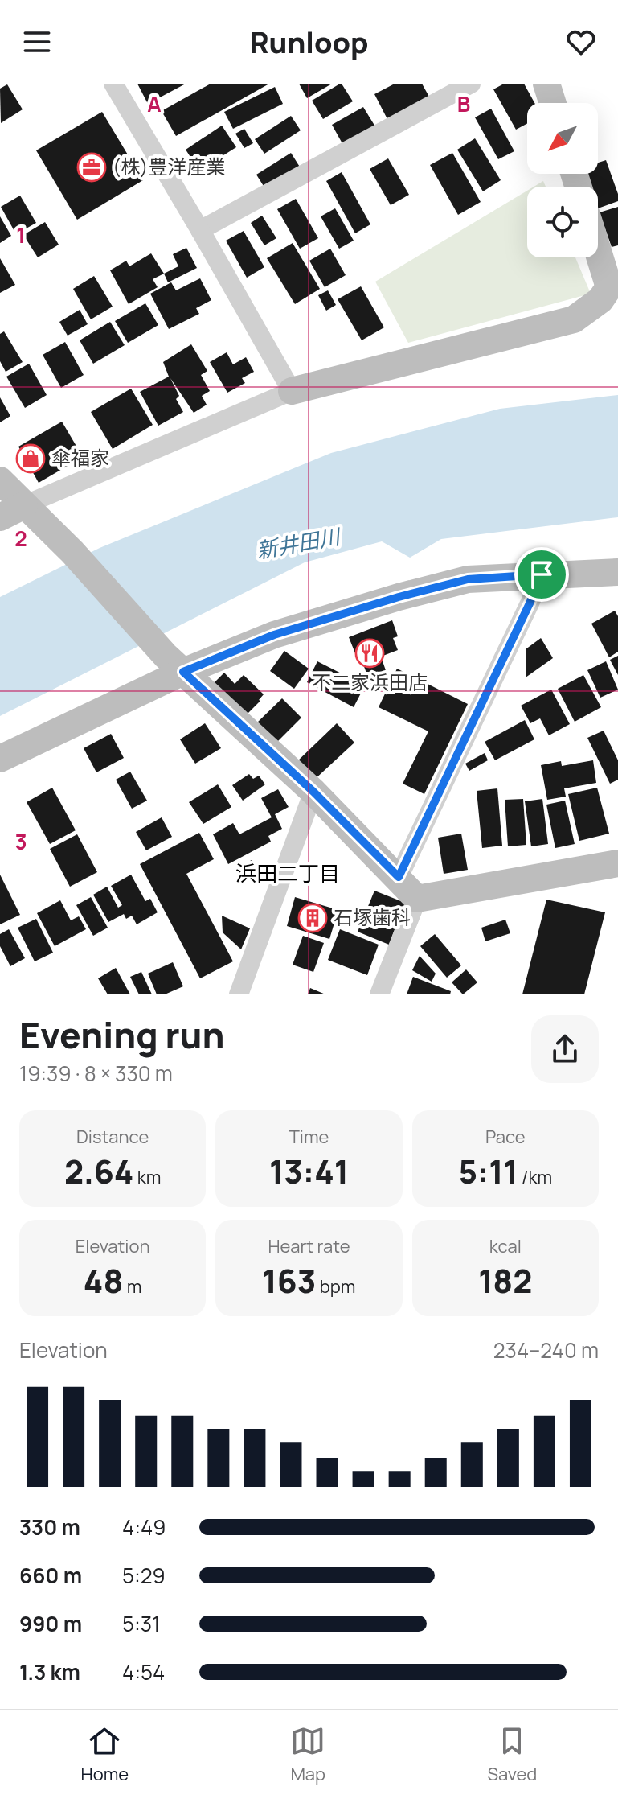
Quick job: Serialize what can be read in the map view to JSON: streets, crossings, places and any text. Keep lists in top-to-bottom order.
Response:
{
  "districts": ["浜田二丁目"],
  "water": ["新井田川"],
  "places": {
    "office": ["(株)豊洋産業"],
    "shop": ["傘福家"],
    "restaurant": ["不二家浜田店"],
    "building": ["石塚歯科"]
  },
  "north": "bottom left",
  "page": {
    "header": "Runloop",
    "heading": ["Evening run", "19:39 · 8 × 330 m"],
    "stats": [
      ["Distance", "2.64 km"],
      ["Time", "13:41"],
      ["Pace", "5:11 /km"],
      ["Elevation", "48 m"],
      ["Heart rate", "163 bpm"],
      ["kcal", "182"]
    ],
    "chart": ["Elevation", "234–240 m"],
    "list": [
      {
        "name": "330 m",
        "note": "4:49"
      },
      {
        "name": "660 m",
        "note": "5:29"
      },
      {
        "name": "990 m",
        "note": "5:31"
      },
      {
        "name": "1.3 km",
        "note": "4:54"
      }
    ],
    "tabs": ["Home", "Map", "Saved"]
  },
  "grid": {
    "columns": ["A", "B"],
    "rows": ["1", "2", "3"]
  }
}
